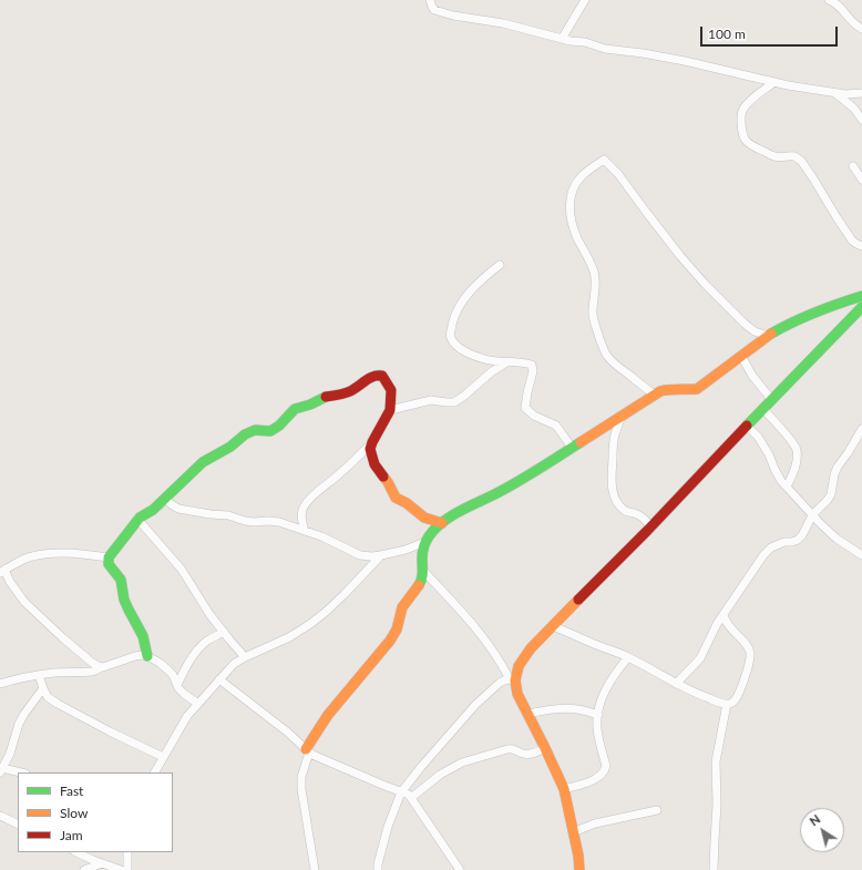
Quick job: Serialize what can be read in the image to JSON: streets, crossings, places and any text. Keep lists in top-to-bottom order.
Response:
{
  "legend": ["Fast", "Slow", "Jam"],
  "scale_bar": "100 m",
  "north": "top left"
}
